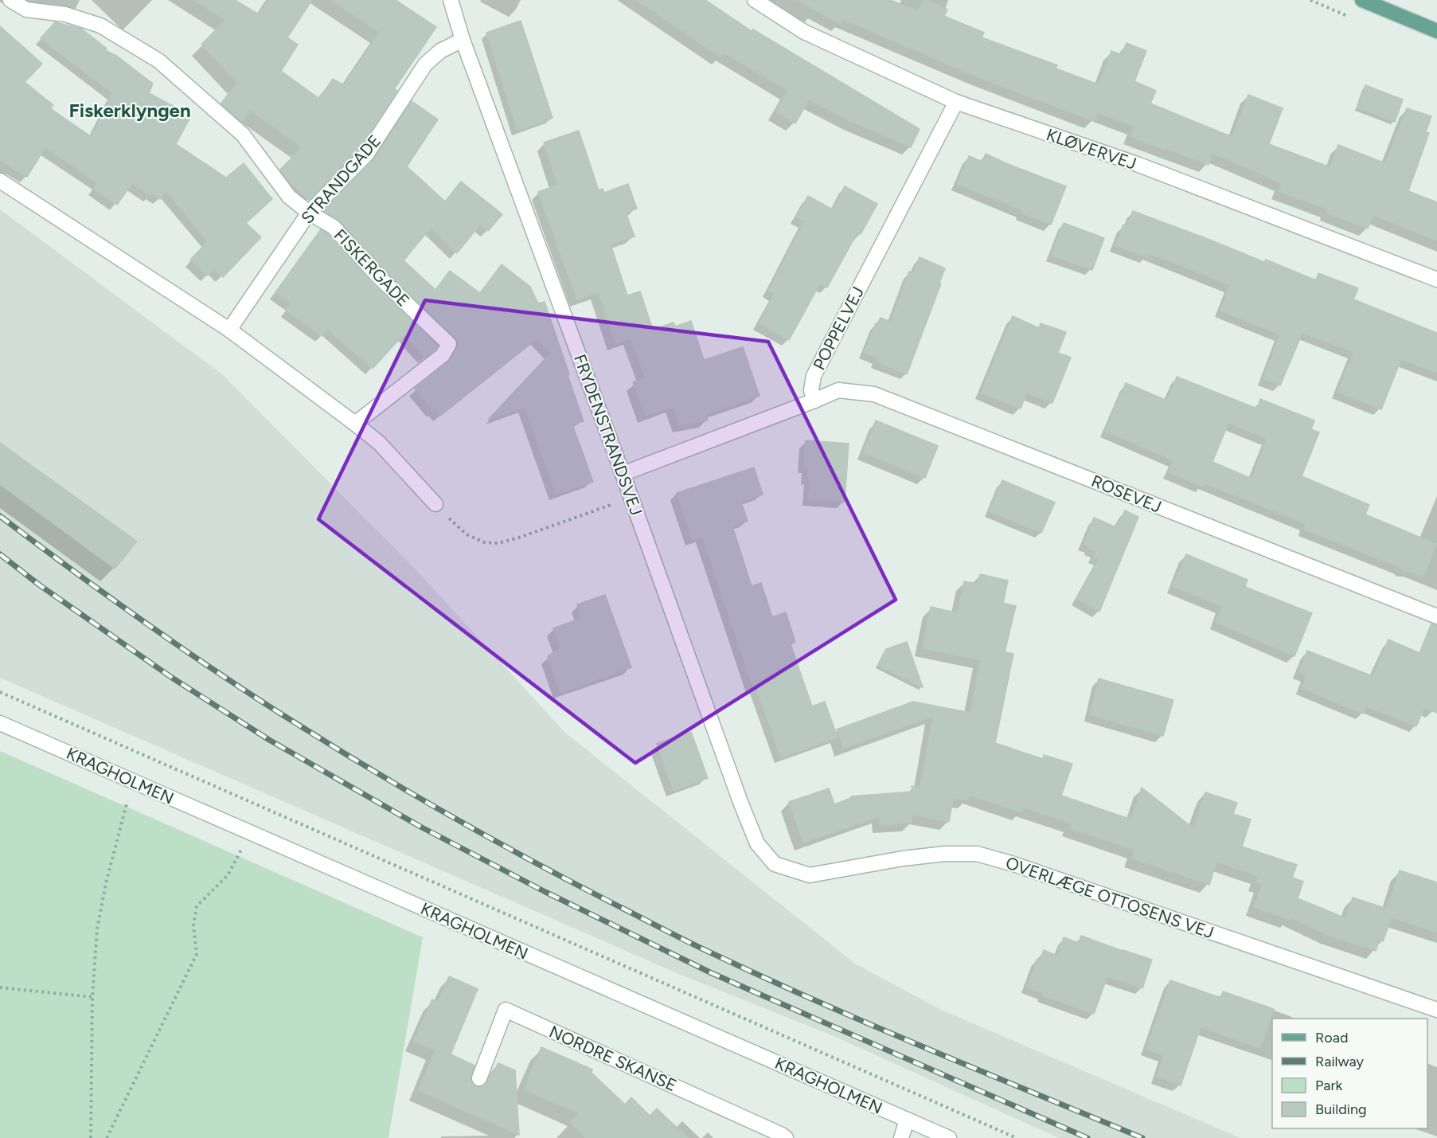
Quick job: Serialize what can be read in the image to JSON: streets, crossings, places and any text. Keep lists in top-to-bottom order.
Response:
{
  "streets": {
    "street": [
      "KLØVERVEJ",
      "STRANDGADE",
      "FISKERGADE",
      "POPPELVEJ",
      "FRYDENSTRANDSVEJ",
      "ROSEVEJ",
      "KRAGHOLMEN",
      "OVERLÆGE OTTOSENS VEJ",
      "NORDRE SKANSE"
    ]
  },
  "crossings": [
    ["KLØVERVEJ", "POPPELVEJ"],
    ["STRANDGADE", "FISKERGADE"],
    ["STRANDGADE", "FRYDENSTRANDSVEJ"],
    ["POPPELVEJ", "ROSEVEJ"],
    ["FRYDENSTRANDSVEJ", "OVERLÆGE OTTOSENS VEJ"]
  ],
  "districts": ["Fiskerklyngen"],
  "legend": [
    "Road",
    "Railway",
    "Park",
    "Building"
  ]
}
